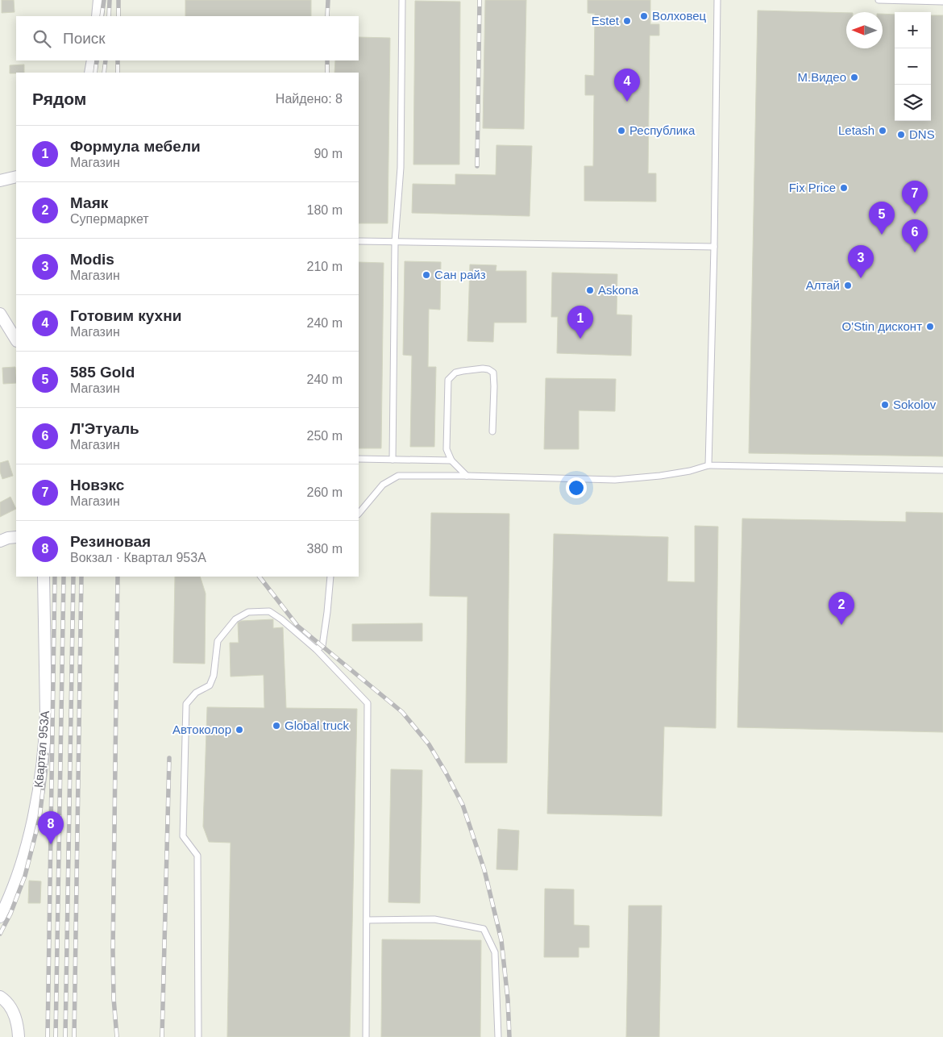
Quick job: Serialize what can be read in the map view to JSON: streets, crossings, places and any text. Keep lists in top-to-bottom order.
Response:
{
  "streets": {
    "street": ["Квартал 953А"]
  },
  "places": [
    "Волховец",
    "Estet",
    "М.Видео",
    "Республика",
    "Letash",
    "DNS",
    "Fix Price",
    "Сан райз",
    "Алтай",
    "Askona",
    "O'Stin дисконт",
    "Sokolov",
    "Global truck",
    "Автоколор"
  ],
  "north": "left",
  "page": {
    "map_buttons": ["+", "−"],
    "search": "Поиск",
    "pins": [
      "4",
      "7",
      "5",
      "6",
      "3",
      "1",
      "2",
      "8"
    ],
    "heading": ["Рядом", "Найдено: 8"],
    "list": [
      {
        "mark": "1",
        "name": "Формула мебели",
        "note": "Магазин",
        "value": "90 m"
      },
      {
        "mark": "2",
        "name": "Маяк",
        "note": "Супермаркет",
        "value": "180 m"
      },
      {
        "mark": "3",
        "name": "Modis",
        "note": "Магазин",
        "value": "210 m"
      },
      {
        "mark": "4",
        "name": "Готовим кухни",
        "note": "Магазин",
        "value": "240 m"
      },
      {
        "mark": "5",
        "name": "585 Gold",
        "note": "Магазин",
        "value": "240 m"
      },
      {
        "mark": "6",
        "name": "Л'Этуаль",
        "note": "Магазин",
        "value": "250 m"
      },
      {
        "mark": "7",
        "name": "Новэкс",
        "note": "Магазин",
        "value": "260 m"
      },
      {
        "mark": "8",
        "name": "Резиновая",
        "note": "Вокзал · Квартал 953А",
        "value": "380 m"
      }
    ]
  }
}
